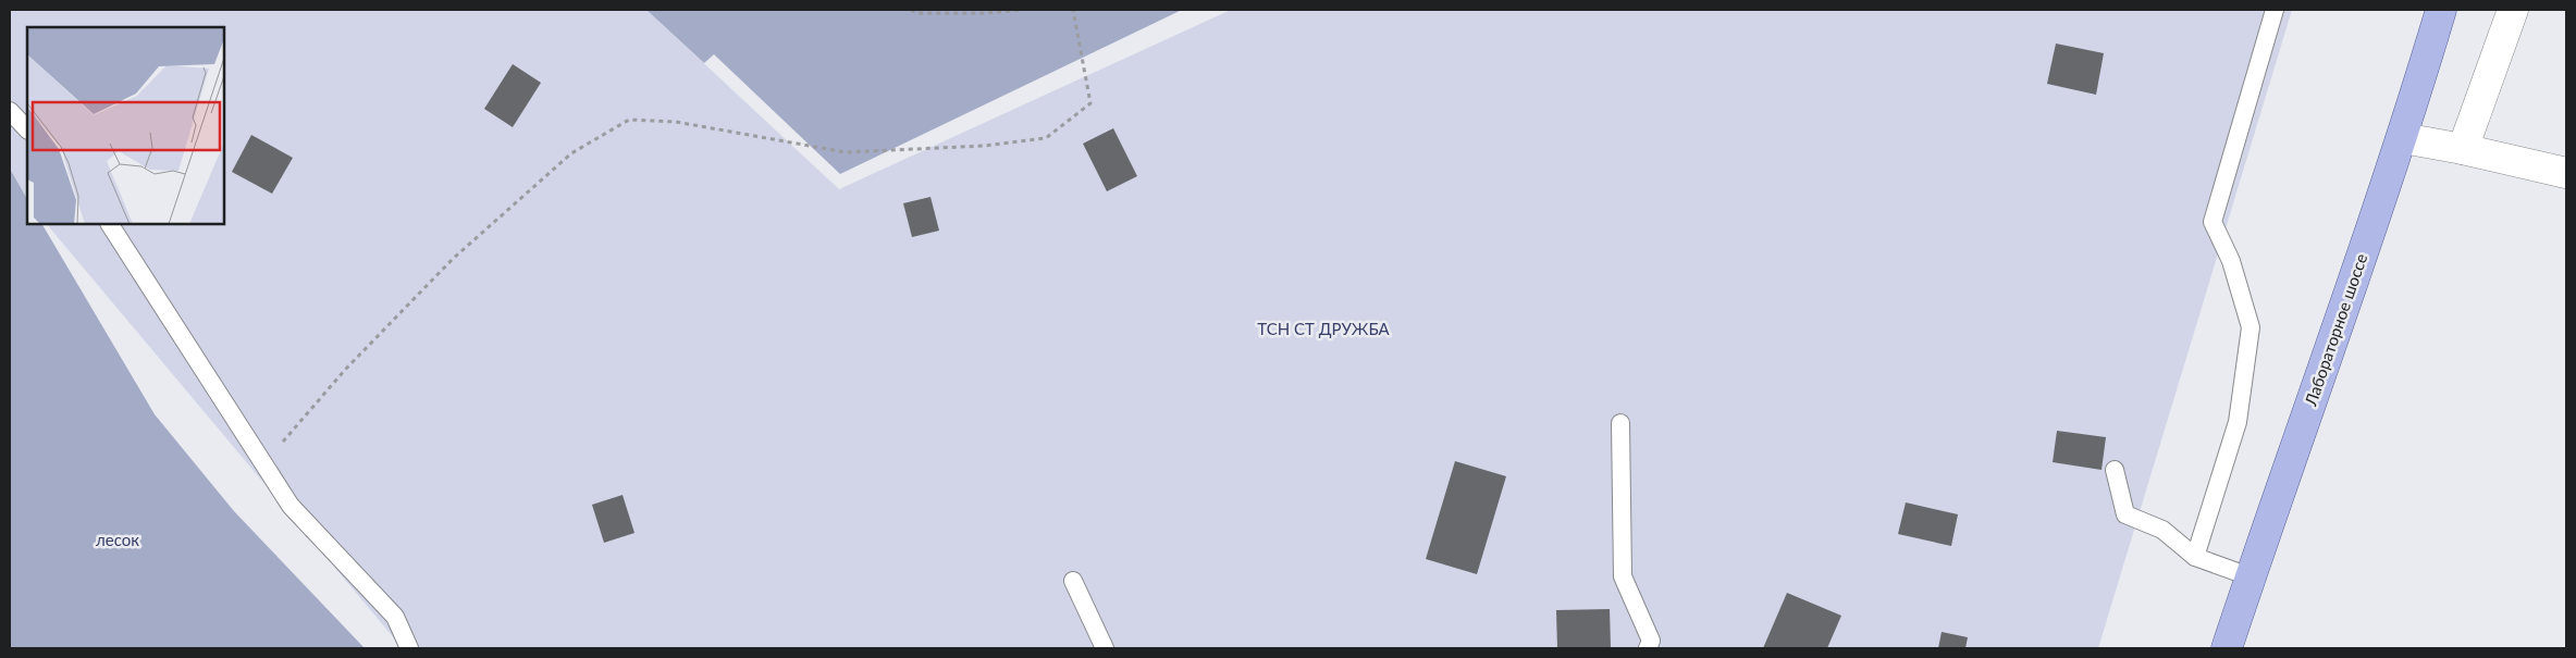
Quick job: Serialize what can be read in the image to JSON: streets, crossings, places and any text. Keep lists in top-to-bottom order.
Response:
{
  "streets": {
    "main road": ["Лабораторное шоссе"]
  },
  "parks": ["ТСН СТ ДРУЖБА", "лесок"]
}
